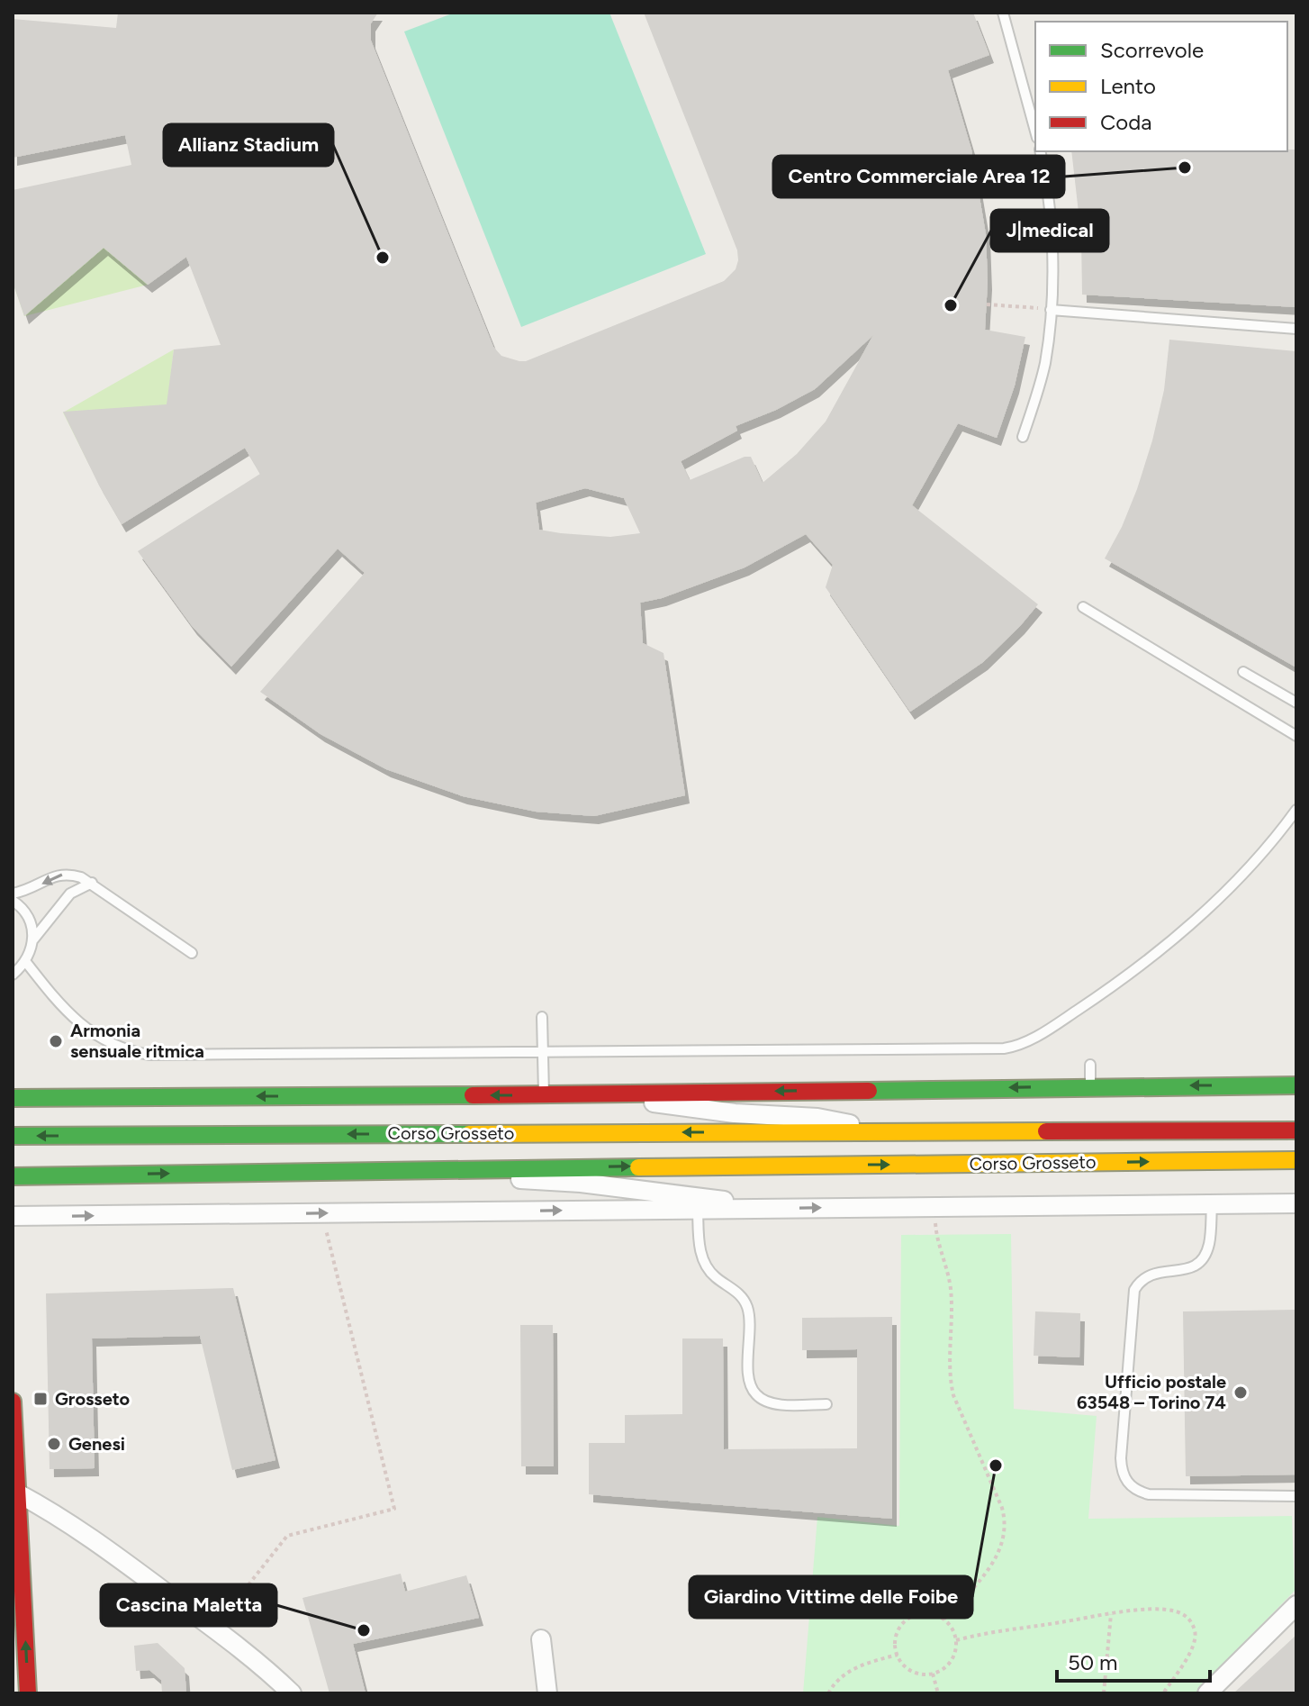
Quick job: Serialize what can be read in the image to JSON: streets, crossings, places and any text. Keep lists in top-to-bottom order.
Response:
{
  "streets": {
    "main road": ["Corso Grosseto"]
  },
  "places": {
    "other": [
      "Centro Commerciale Area 12",
      "Allianz Stadium",
      "J|medical",
      "Armonia sensuale ritmica",
      "Ufficio postale 63548 – Torino 74",
      "Genesi",
      "Giardino Vittime delle Foibe",
      "Cascina Maletta"
    ],
    "transit": ["Grosseto"]
  },
  "legend": ["Scorrevole", "Lento", "Coda"],
  "scale_bar": "50 m"
}
